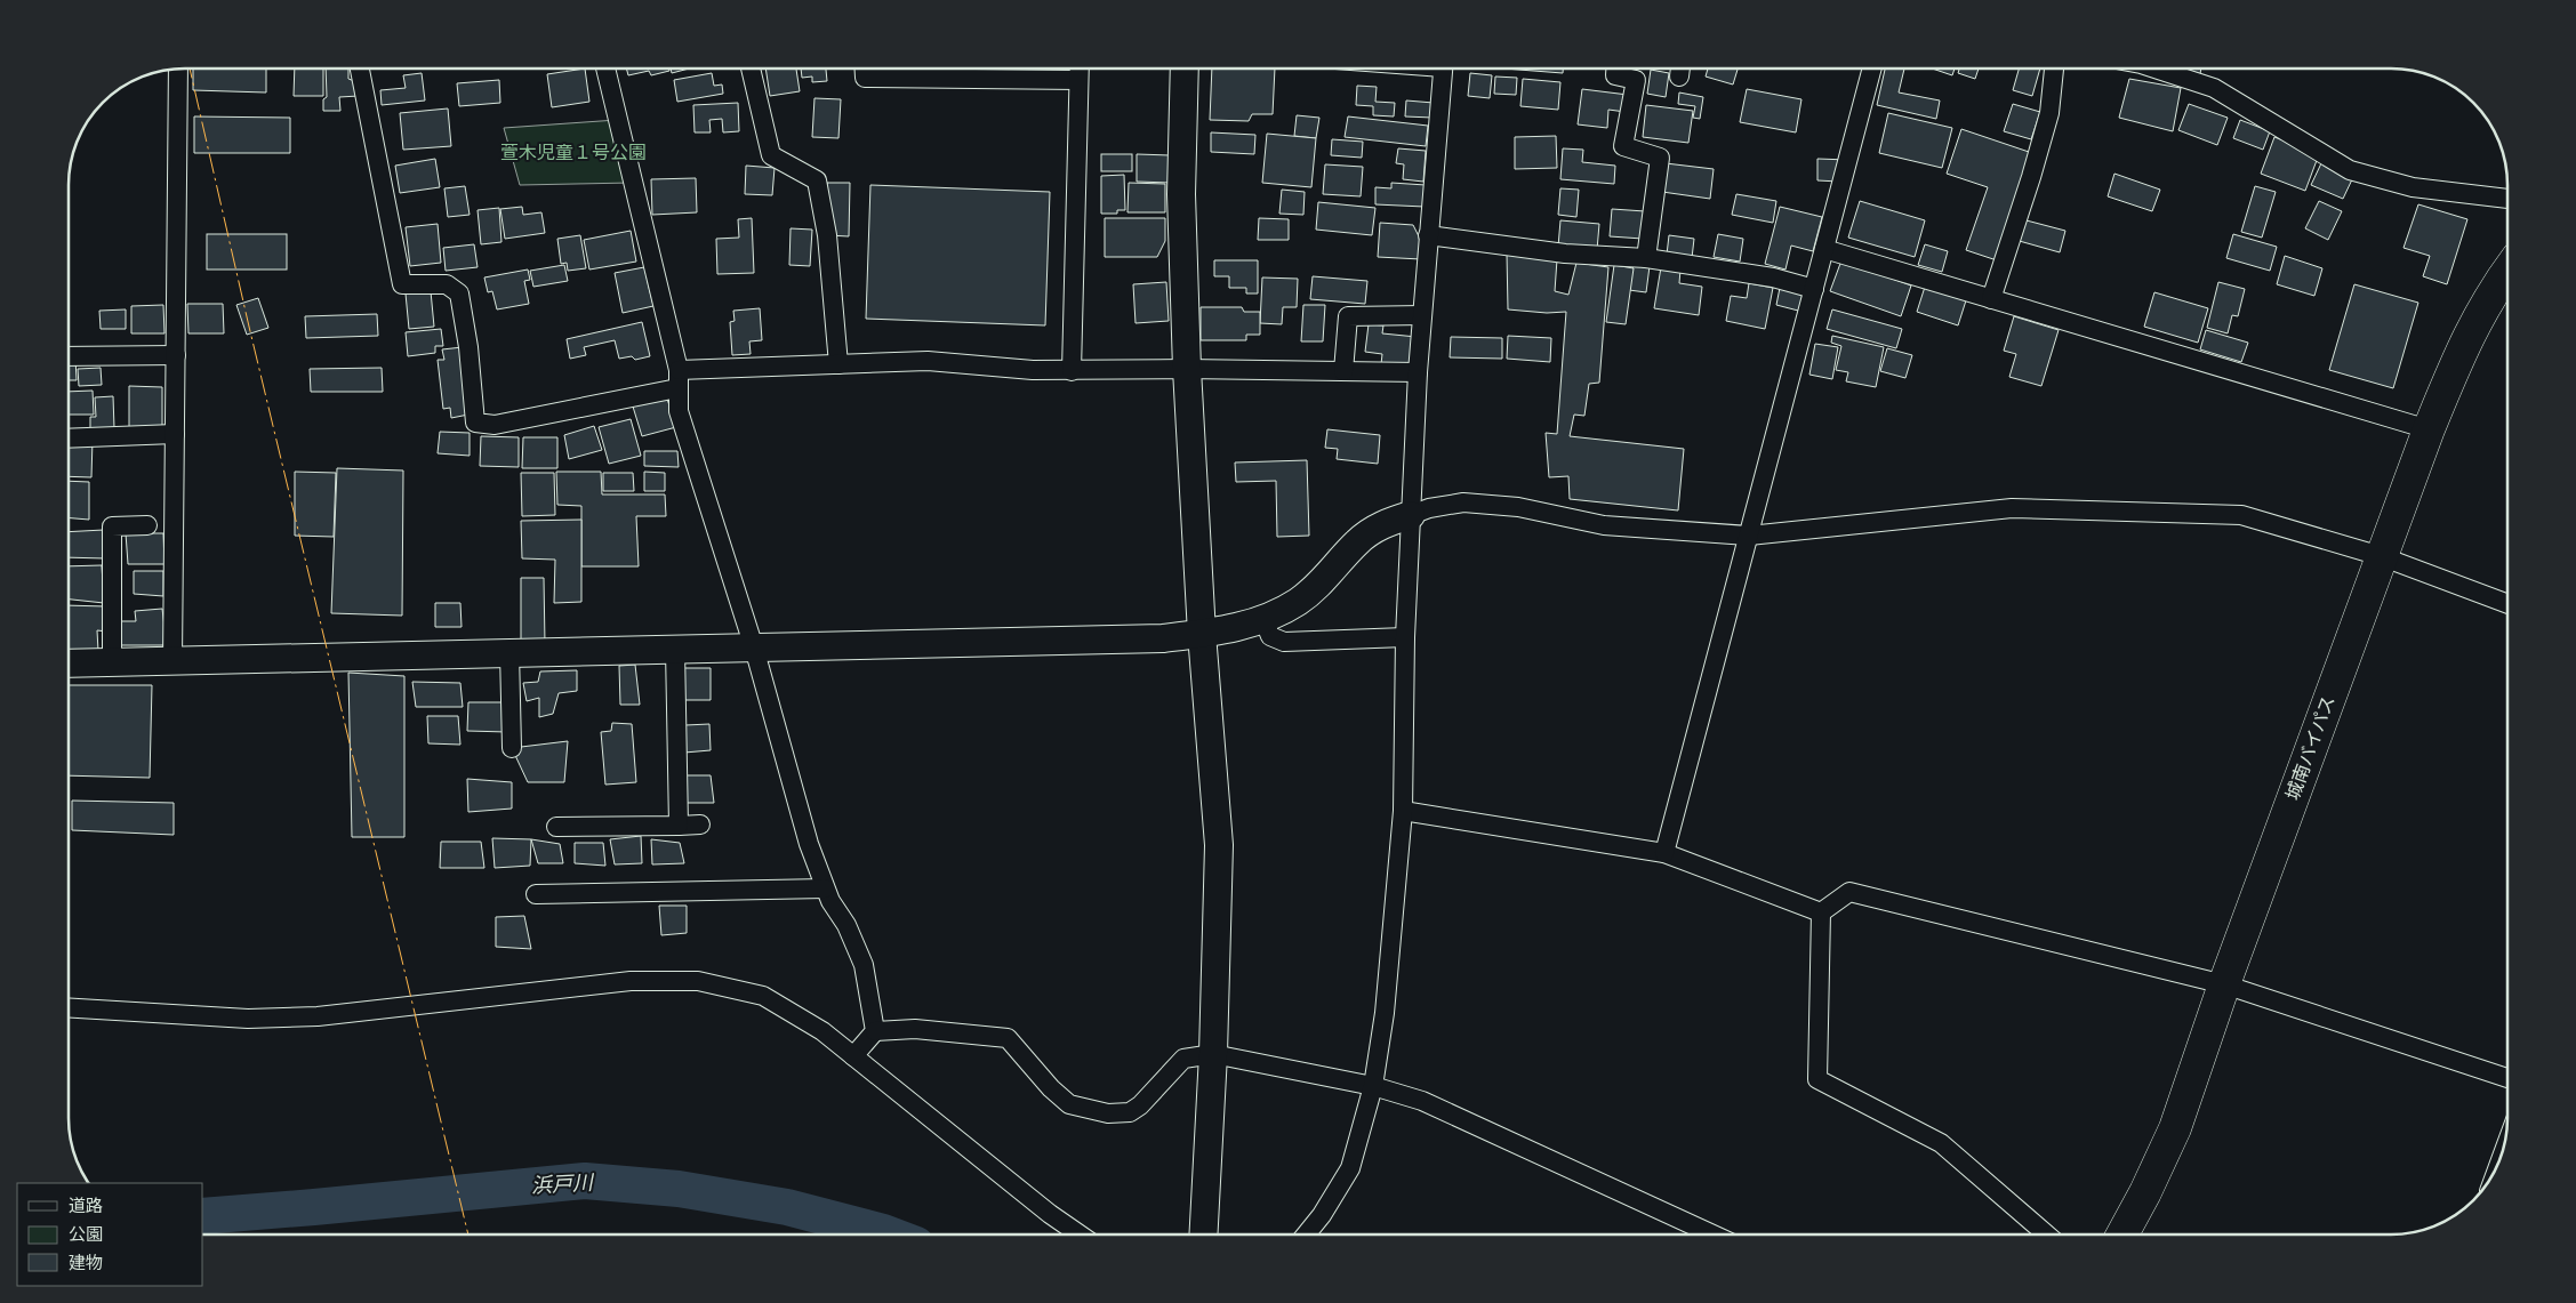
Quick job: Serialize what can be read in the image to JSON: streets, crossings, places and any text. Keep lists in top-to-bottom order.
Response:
{
  "streets": {
    "highway": ["城南バイパス"]
  },
  "water": ["浜戸川"],
  "parks": ["萱木児童１号公園"],
  "legend": ["道路", "公園", "建物"]
}
